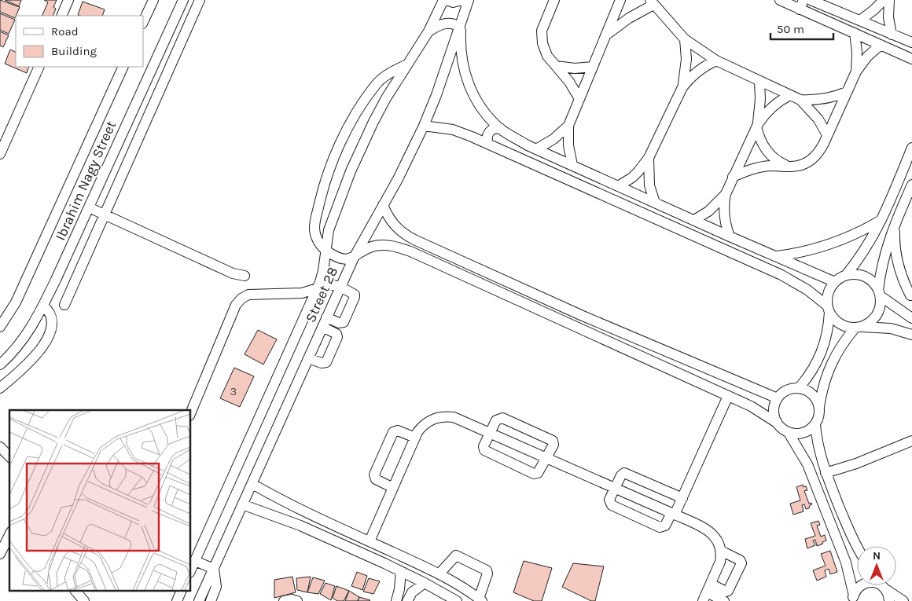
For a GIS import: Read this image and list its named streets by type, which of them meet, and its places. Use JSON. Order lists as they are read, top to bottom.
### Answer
{
  "streets": {
    "street": ["Ibrahim Nagy Street", "Street 28"]
  },
  "house_numbers": ["3"],
  "legend": ["Road", "Building"],
  "scale_bar": "50 m",
  "north": "top"
}
